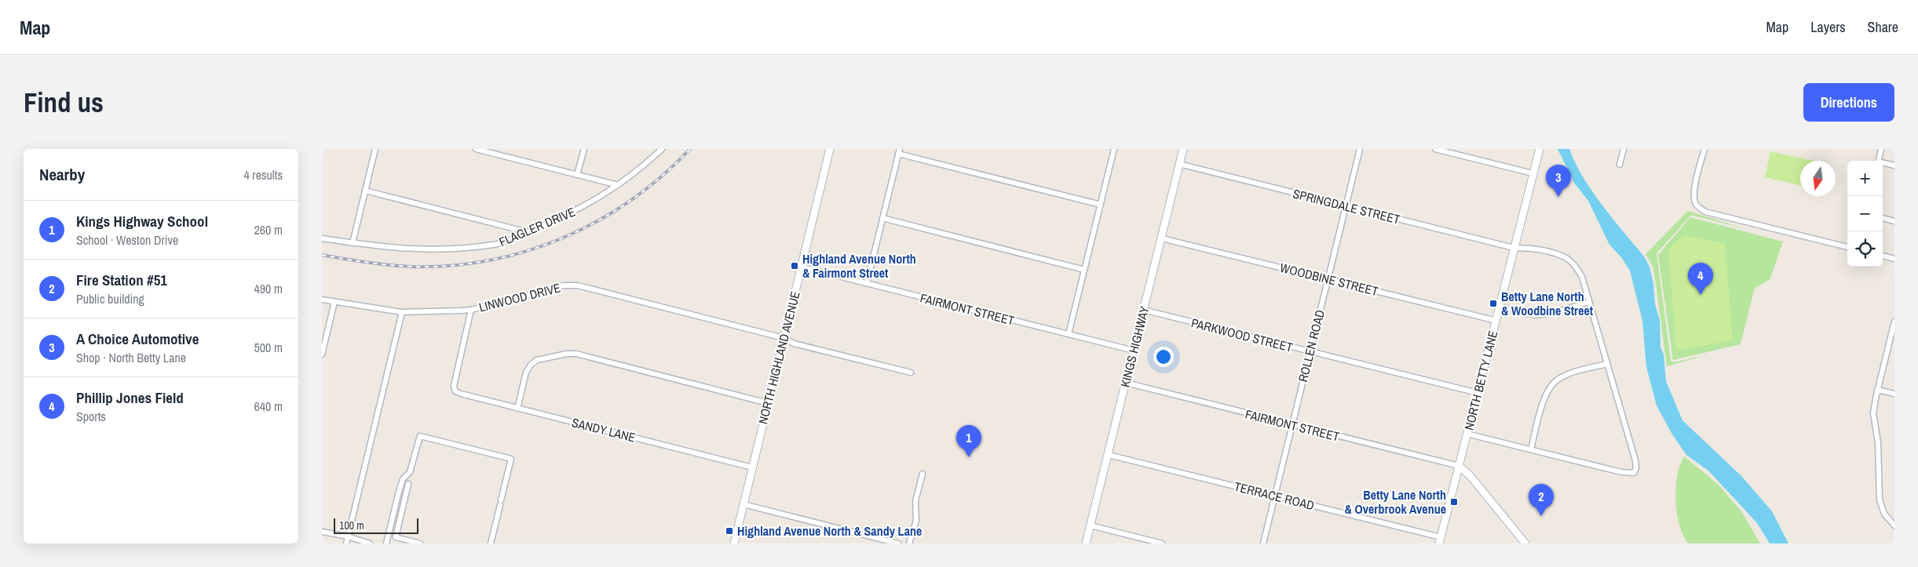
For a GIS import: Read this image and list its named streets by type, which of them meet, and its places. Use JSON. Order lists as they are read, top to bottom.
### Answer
{
  "streets": {
    "street": [
      "SPRINGDALE STREET",
      "FLAGLER DRIVE",
      "WOODBINE STREET",
      "LINWOOD DRIVE",
      "FAIRMONT STREET",
      "PARKWOOD STREET",
      "ROLLEN ROAD",
      "KINGS HIGHWAY",
      "NORTH HIGHLAND AVENUE",
      "NORTH BETTY LANE",
      "SANDY LANE",
      "TERRACE ROAD"
    ]
  },
  "crossings": [
    ["SPRINGDALE STREET", "ROLLEN ROAD"],
    ["SPRINGDALE STREET", "KINGS HIGHWAY"],
    ["SPRINGDALE STREET", "NORTH BETTY LANE"],
    ["WOODBINE STREET", "ROLLEN ROAD"],
    ["WOODBINE STREET", "KINGS HIGHWAY"],
    ["WOODBINE STREET", "NORTH BETTY LANE"],
    ["LINWOOD DRIVE", "NORTH HIGHLAND AVENUE"],
    ["LINWOOD DRIVE", "SANDY LANE"],
    ["FAIRMONT STREET", "ROLLEN ROAD"],
    ["FAIRMONT STREET", "KINGS HIGHWAY"],
    ["FAIRMONT STREET", "NORTH HIGHLAND AVENUE"],
    ["FAIRMONT STREET", "NORTH BETTY LANE"],
    ["PARKWOOD STREET", "ROLLEN ROAD"],
    ["PARKWOOD STREET", "KINGS HIGHWAY"],
    ["PARKWOOD STREET", "NORTH BETTY LANE"],
    ["ROLLEN ROAD", "TERRACE ROAD"],
    ["KINGS HIGHWAY", "TERRACE ROAD"],
    ["NORTH HIGHLAND AVENUE", "SANDY LANE"],
    ["NORTH BETTY LANE", "TERRACE ROAD"]
  ],
  "places": {
    "transit": [
      "Highland Avenue North & Fairmont Street",
      "Betty Lane North & Woodbine Street",
      "Betty Lane North & Overbrook Avenue",
      "Highland Avenue North & Sandy Lane"
    ]
  },
  "scale_bar": "100 m",
  "north": "bottom",
  "page": {
    "header": "Map",
    "nav": ["Map", "Layers", "Share"],
    "buttons": "Directions",
    "title": "Find us",
    "heading": ["Nearby", "4 results"],
    "map_buttons": ["+", "−"],
    "pins": [
      "3",
      "4",
      "1",
      "2"
    ],
    "list": [
      {
        "mark": "1",
        "name": "Kings Highway School",
        "note": "School · Weston Drive",
        "value": "260 m"
      },
      {
        "mark": "2",
        "name": "Fire Station #51",
        "note": "Public building",
        "value": "490 m"
      },
      {
        "mark": "3",
        "name": "A Choice Automotive",
        "note": "Shop · North Betty Lane",
        "value": "500 m"
      },
      {
        "mark": "4",
        "name": "Phillip Jones Field",
        "note": "Sports",
        "value": "640 m"
      }
    ],
    "scale": "100 m"
  }
}
